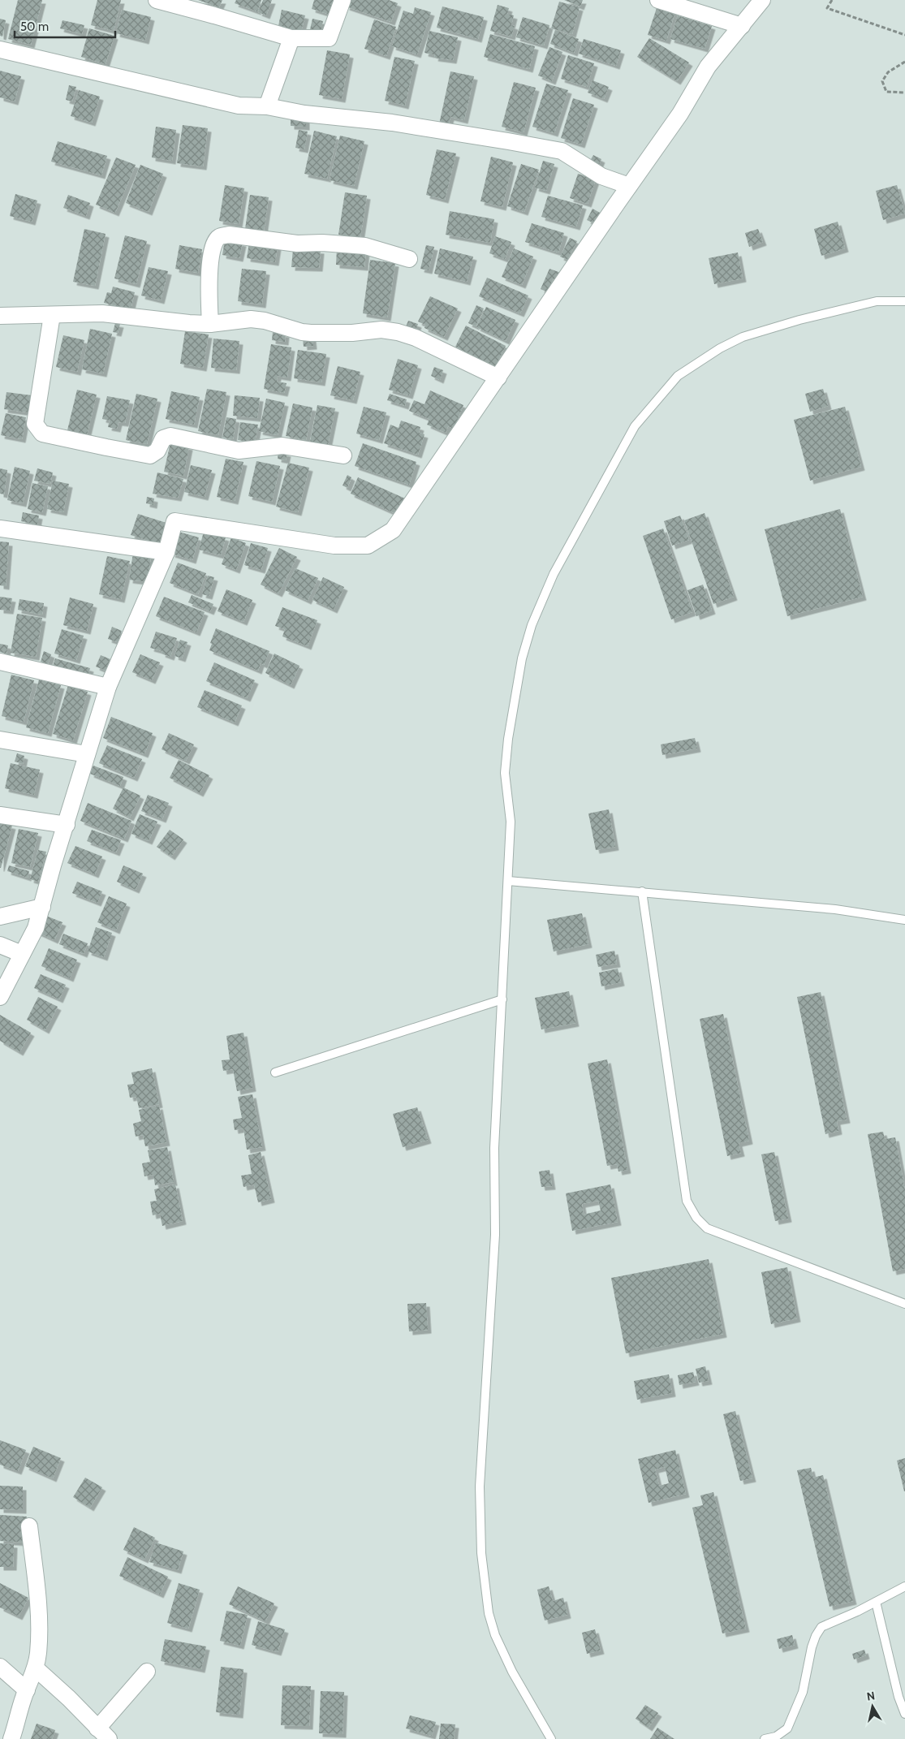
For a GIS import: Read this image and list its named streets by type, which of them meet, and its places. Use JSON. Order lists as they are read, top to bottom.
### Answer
{
  "scale_bar": "50 m",
  "north": "top"
}
